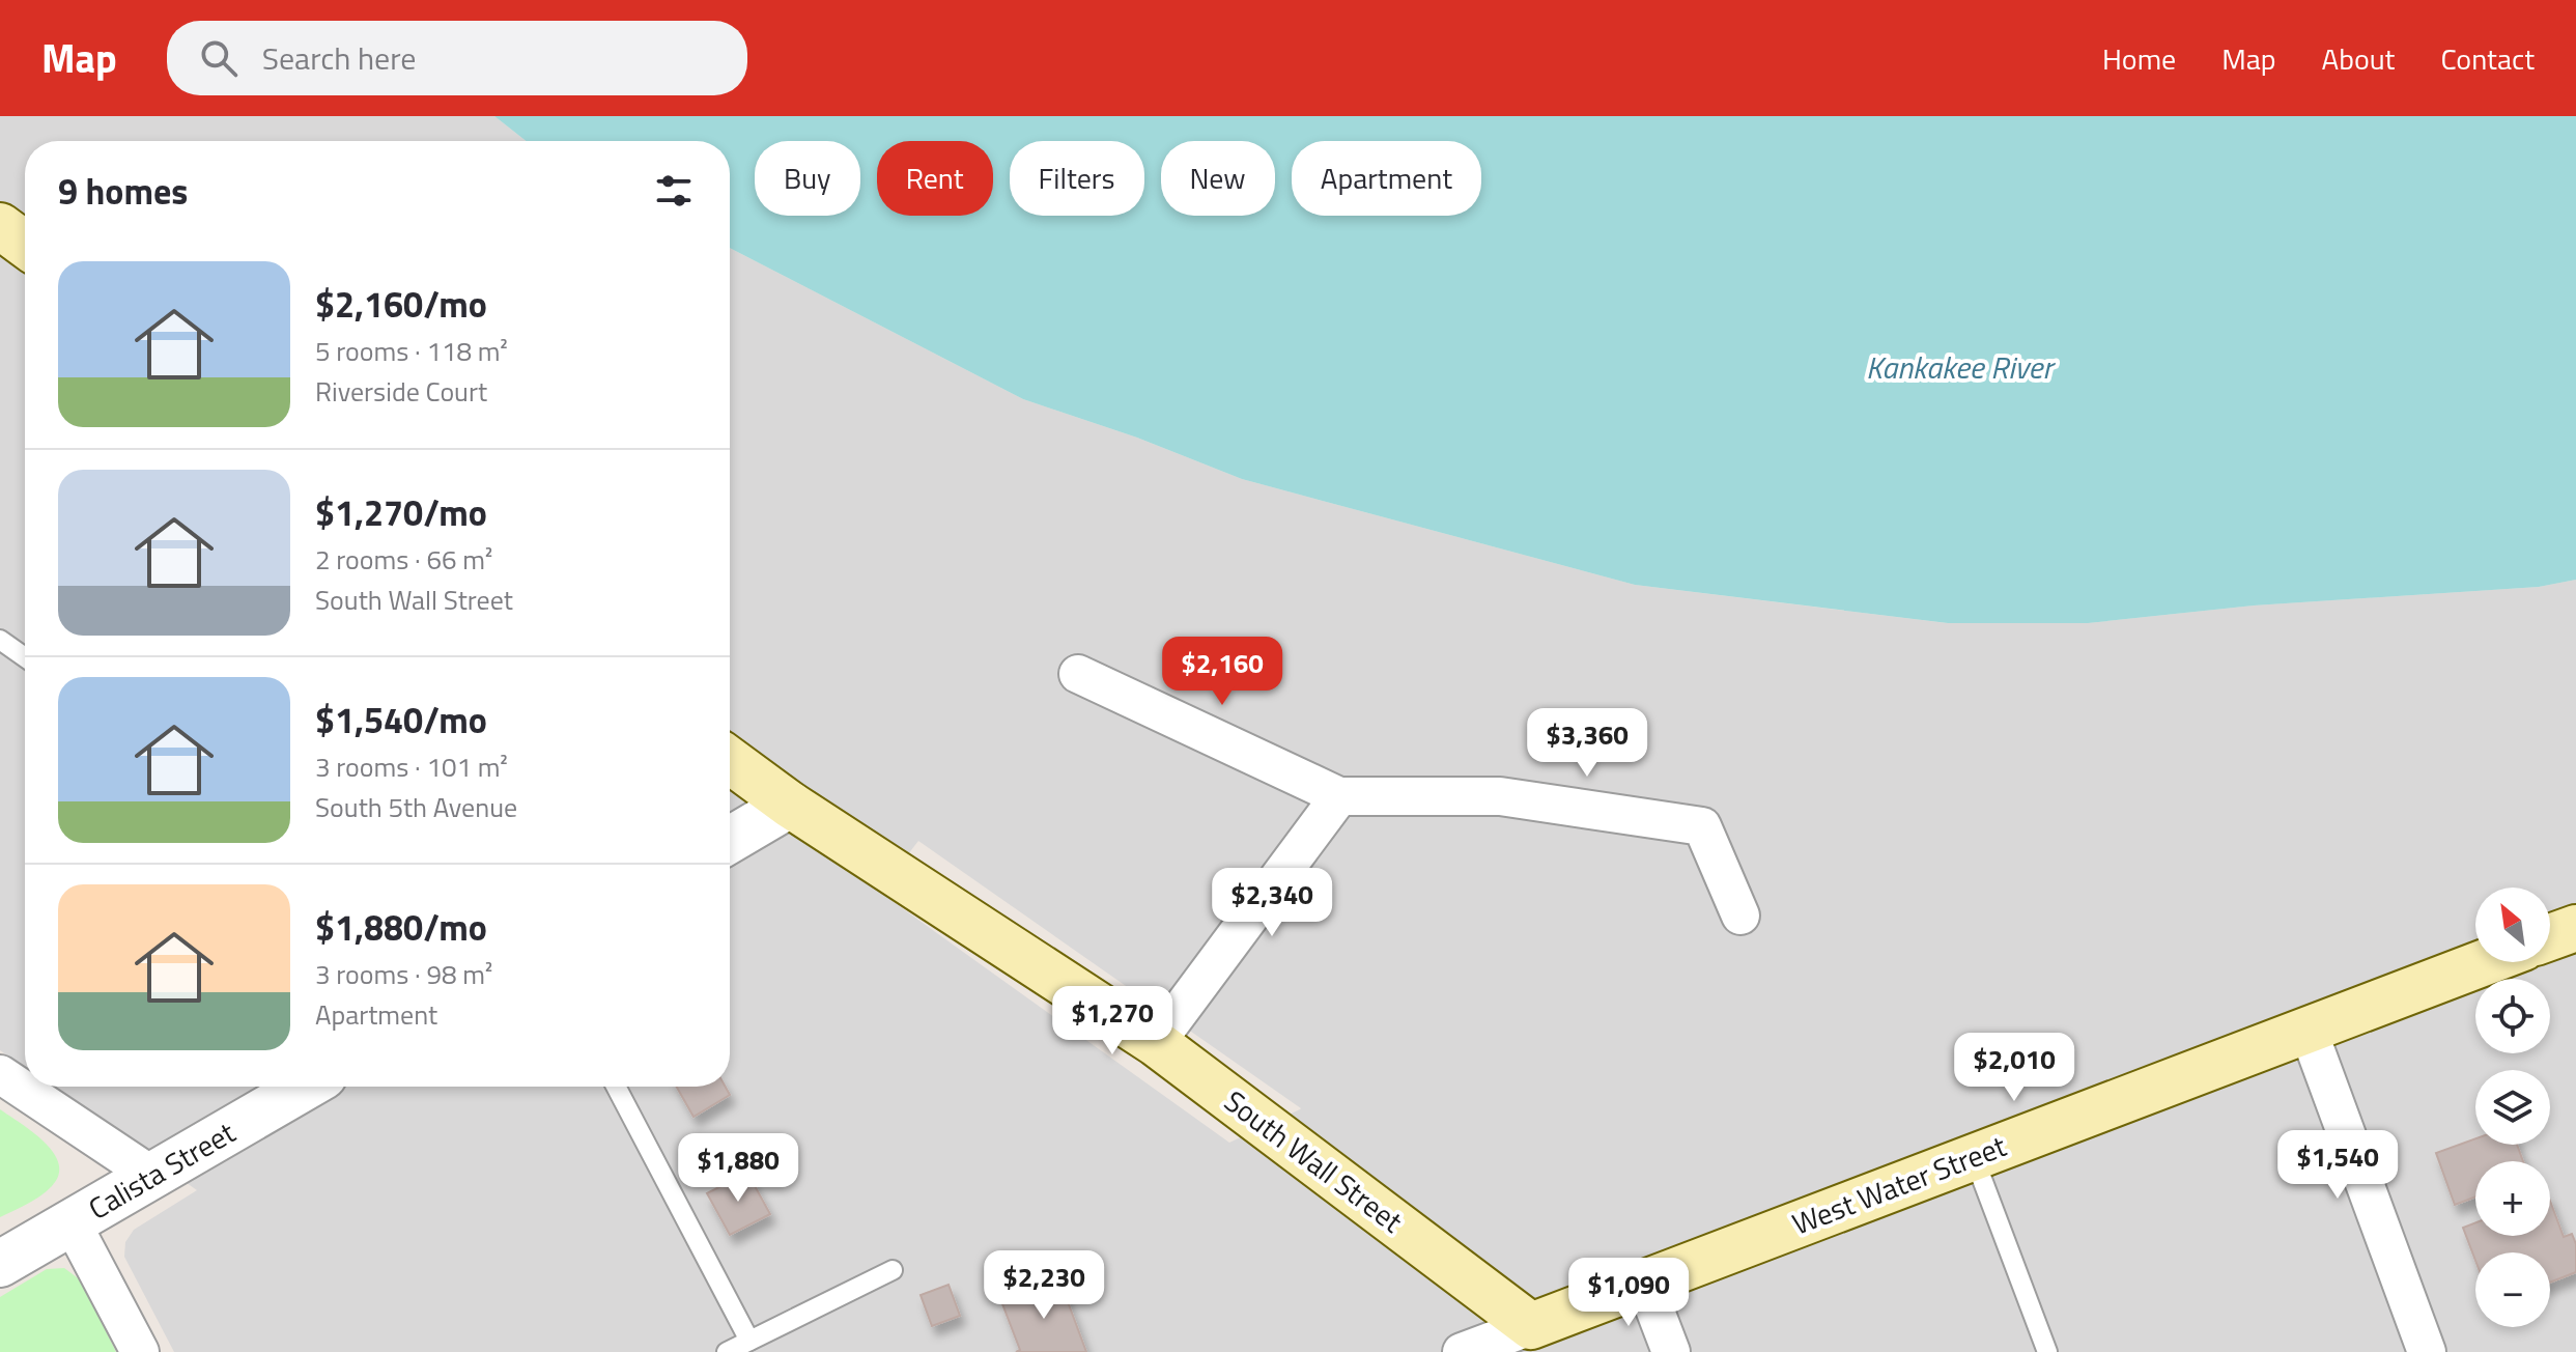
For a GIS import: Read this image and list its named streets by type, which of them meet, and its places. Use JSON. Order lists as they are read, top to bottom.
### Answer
{
  "streets": {
    "main road": ["South Wall Street", "West Water Street"],
    "street": ["Calista Street"]
  },
  "crossings": [
    ["South Wall Street", "West Water Street"]
  ],
  "water": ["Kankakee River"],
  "north": "top left",
  "page": {
    "header": "Map",
    "search": "Search here",
    "nav": [
      "Home",
      "Map",
      "About",
      "Contact"
    ],
    "chip": [
      "Buy",
      "Rent",
      "Filters",
      "New",
      "Apartment"
    ],
    "heading": "9 homes",
    "list": [
      {
        "name": "$2,160/mo",
        "note": "5 rooms · 118 m² · Riverside Court"
      },
      {
        "name": "$1,270/mo",
        "note": "2 rooms · 66 m² · South Wall Street"
      },
      {
        "name": "$1,540/mo",
        "note": "3 rooms · 101 m² · South 5th Avenue"
      },
      {
        "name": "$1,880/mo",
        "note": "3 rooms · 98 m² · Apartment"
      }
    ],
    "price": [
      "$2,160",
      "$3,360",
      "$2,340",
      "$1,270",
      "$2,010",
      "$1,540",
      "$1,880",
      "$2,230",
      "$1,090"
    ],
    "map_buttons": ["+", "−"]
  }
}
